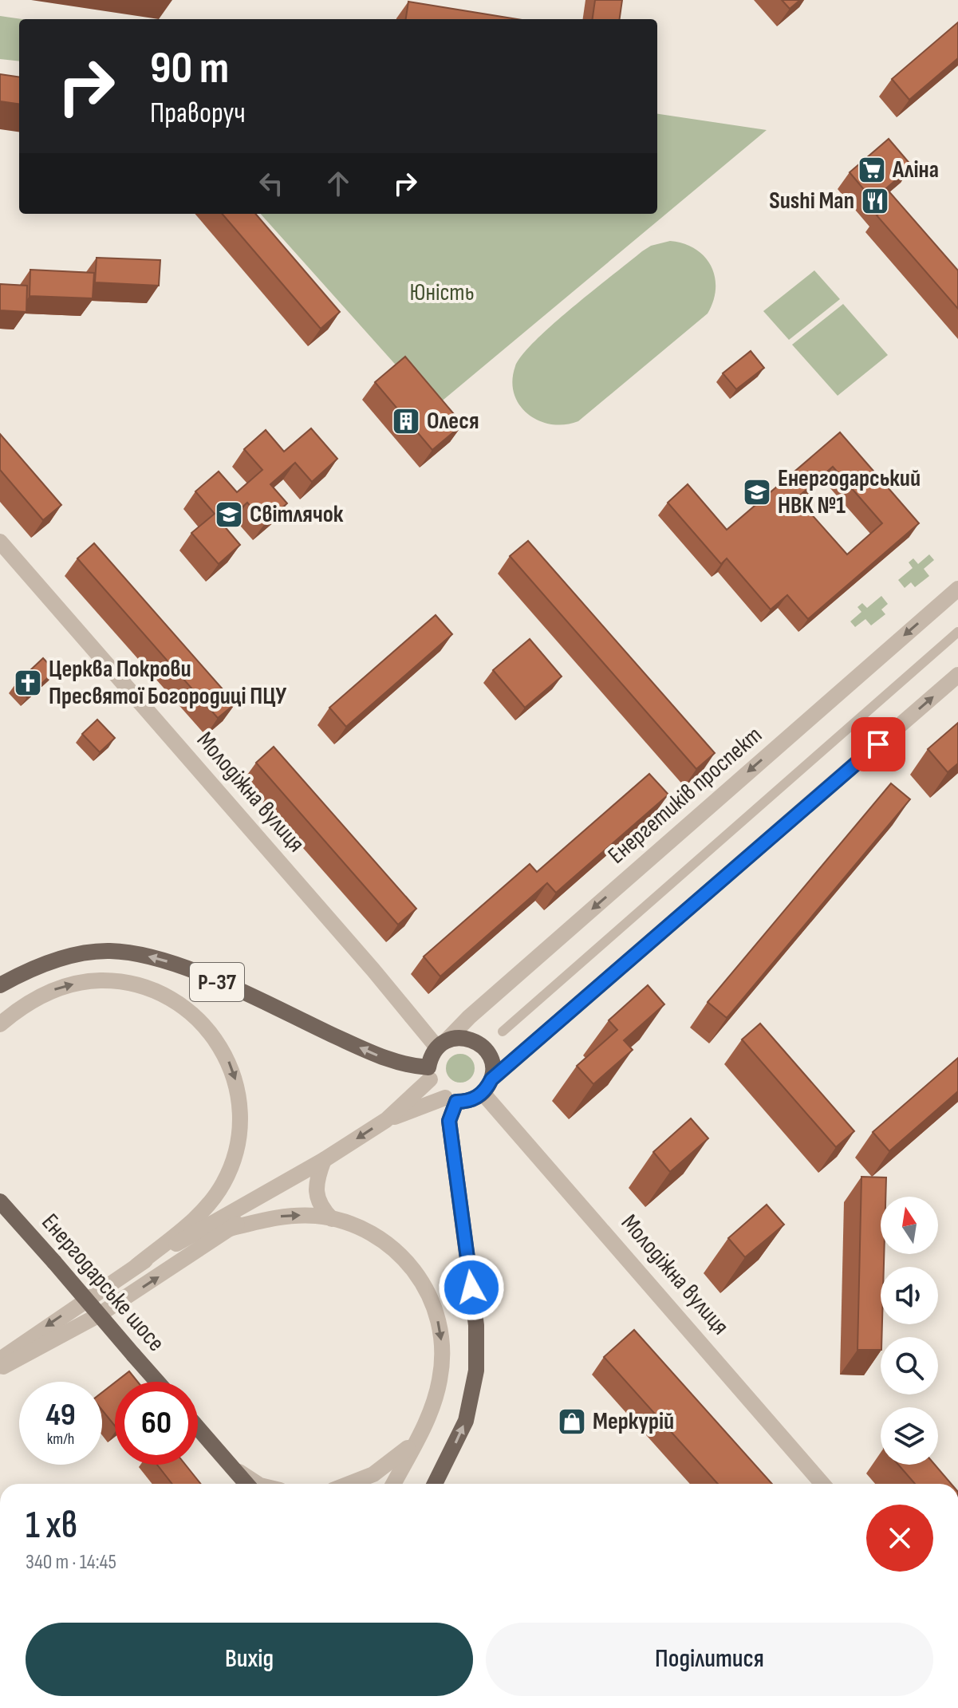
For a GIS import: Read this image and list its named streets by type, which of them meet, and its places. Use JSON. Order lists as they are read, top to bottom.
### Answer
{
  "streets": {
    "main road": ["Р-37", "Енергодарське шосе"],
    "street": ["Молодіжна вулиця", "Енергетиків проспект"]
  },
  "crossings": [
    ["Молодіжна вулиця", "Енергетиків проспект"],
    ["Молодіжна вулиця", "Р-37"],
    ["Енергетиків проспект", "Р-37"]
  ],
  "parks": ["Юність"],
  "places": {
    "supermarket": ["Аліна"],
    "restaurant": ["Sushi Man"],
    "building": ["Олеся"],
    "school or university": ["Енергодарський НВК №1", "Світлячок"],
    "church": ["Церква Покрови Пресвятої Богородиці ПЦУ"],
    "shop": ["Меркурій"]
  },
  "north": "top",
  "page": {
    "turn": ["90 m", "Праворуч"],
    "speed": "49 km/h",
    "limit": "60",
    "heading": ["1 хв", "340 m · 14:45"],
    "buttons": ["Вихід", "Поділитися"]
  }
}
